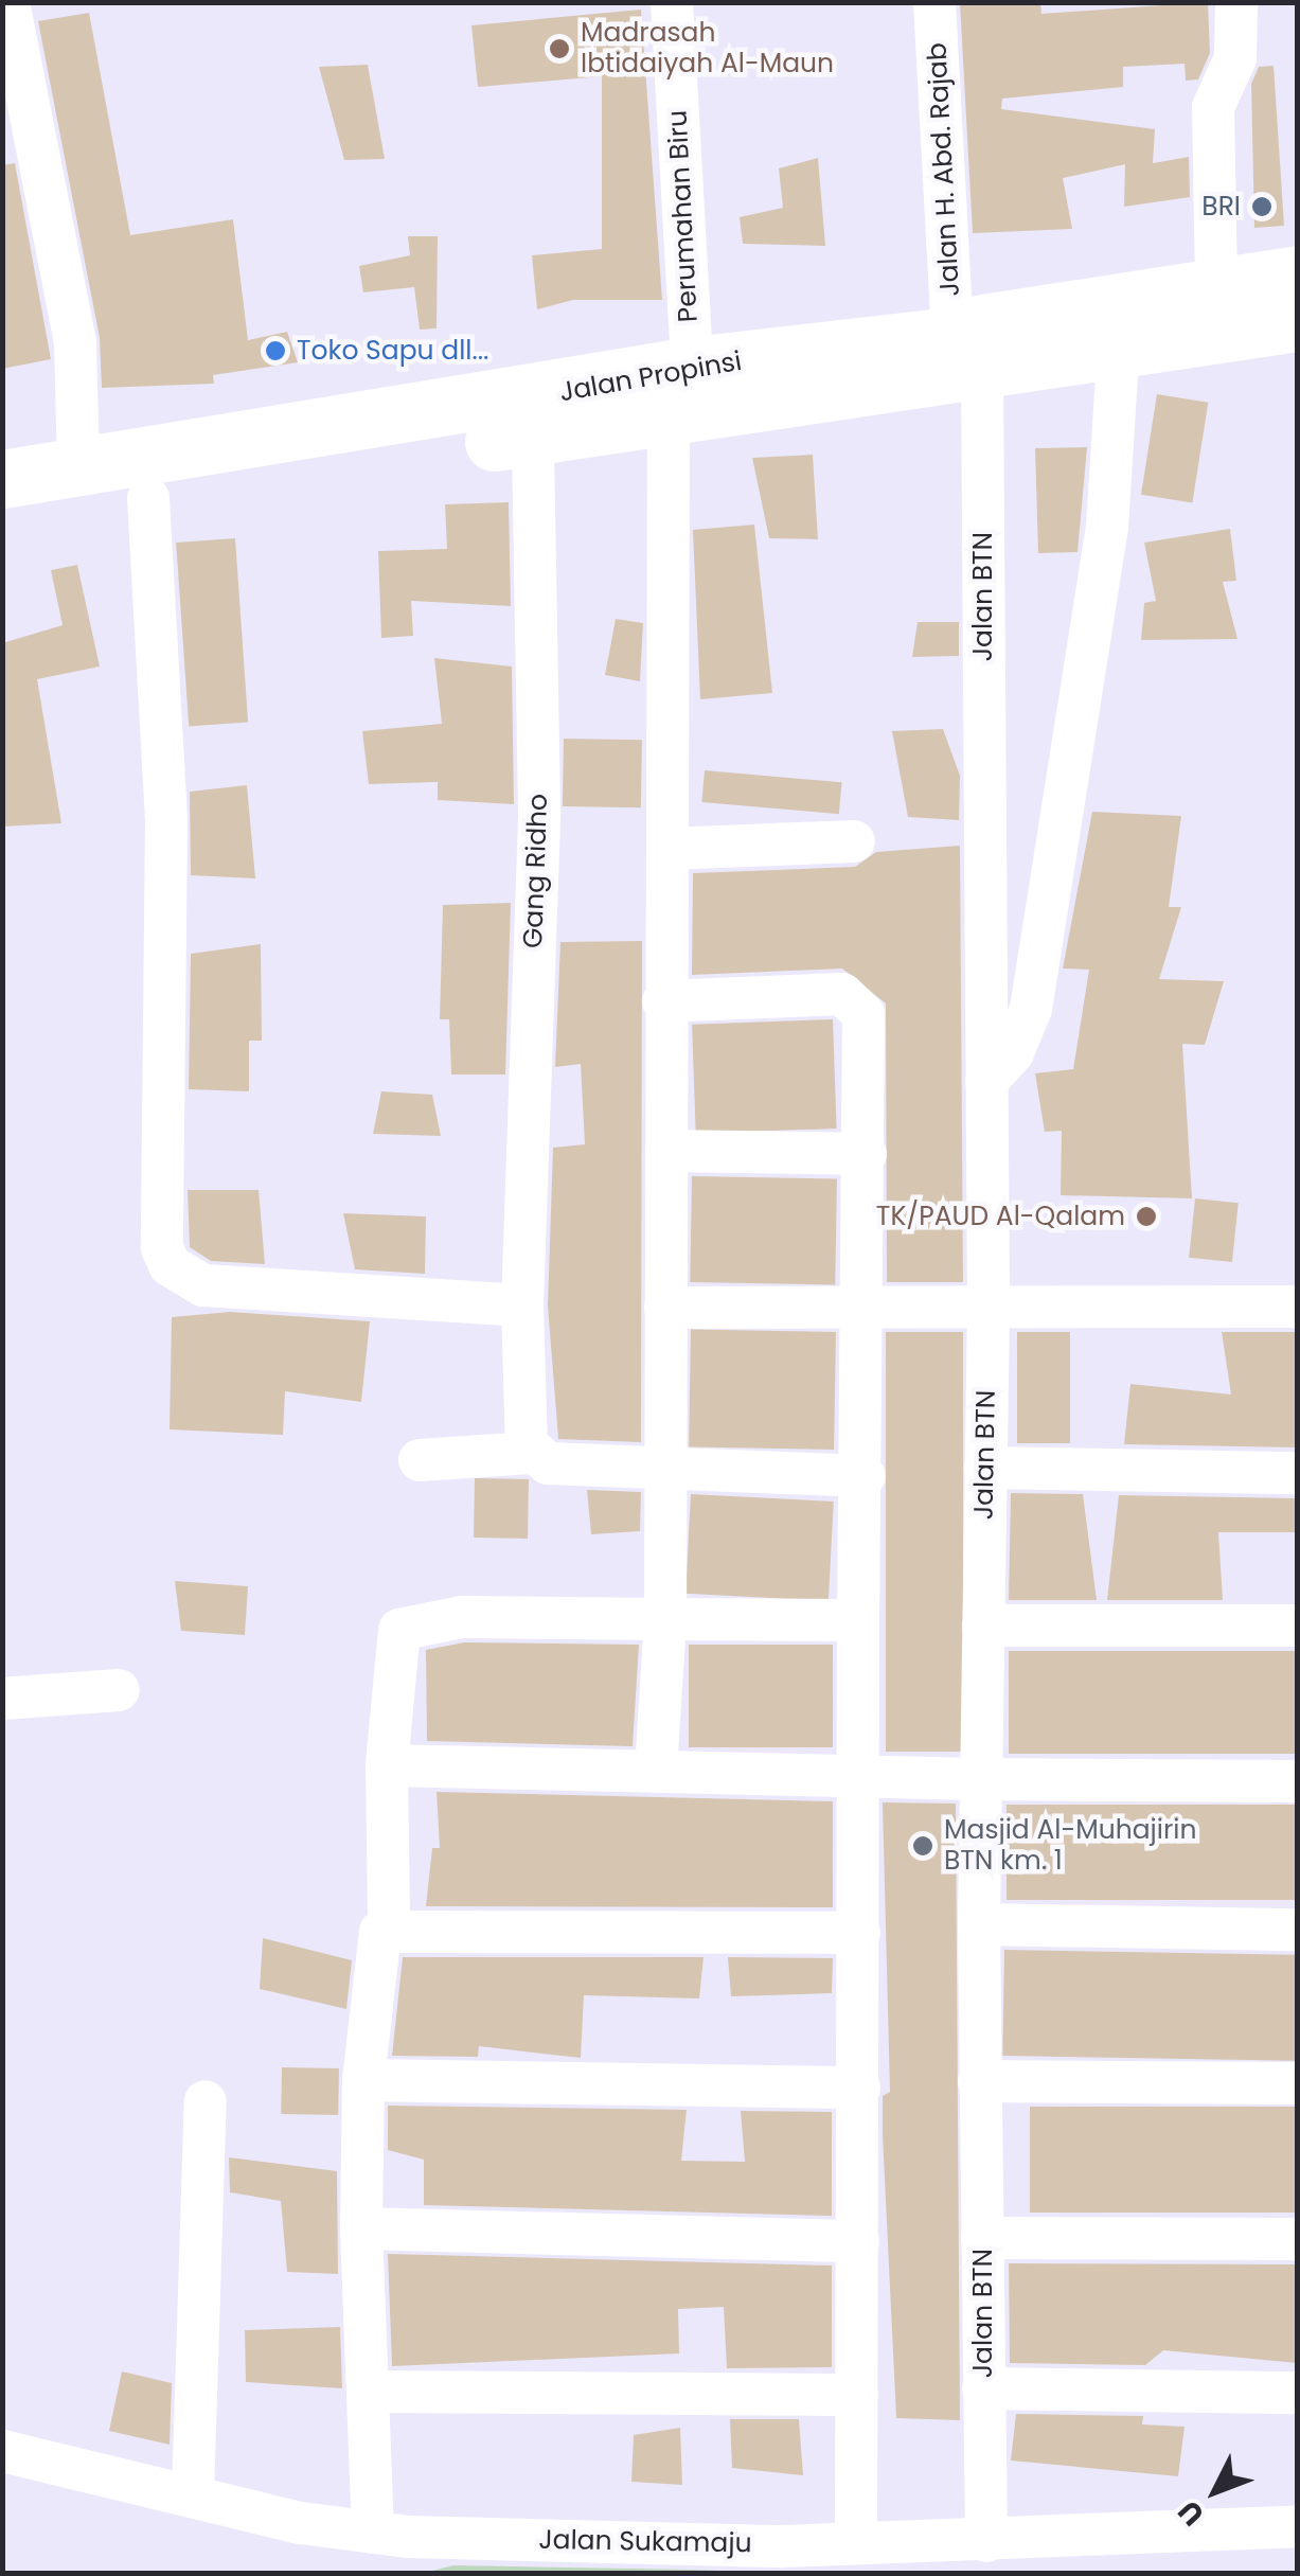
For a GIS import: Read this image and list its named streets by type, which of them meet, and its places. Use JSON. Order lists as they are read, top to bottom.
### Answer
{
  "streets": {
    "highway": ["Jalan Propinsi"],
    "street": [
      "Jalan H. Abd. Rajab",
      "Perumahan Biru",
      "Jalan BTN",
      "Gang Ridho",
      "Jalan Sukamaju"
    ]
  },
  "crossings": [
    ["Jalan H. Abd. Rajab", "Jalan Propinsi"],
    ["Jalan H. Abd. Rajab", "Jalan BTN"],
    ["Perumahan Biru", "Jalan Propinsi"],
    ["Jalan Propinsi", "Jalan BTN"],
    ["Jalan BTN", "Jalan Sukamaju"]
  ],
  "places": [
    "Madrasah Ibtidaiyah Al-Maun",
    "BRI",
    "Toko Sapu dll...",
    "TK/PAUD Al-Qalam",
    "Masjid Al-Muhajirin BTN km. 1"
  ],
  "north": "bottom left"
}
